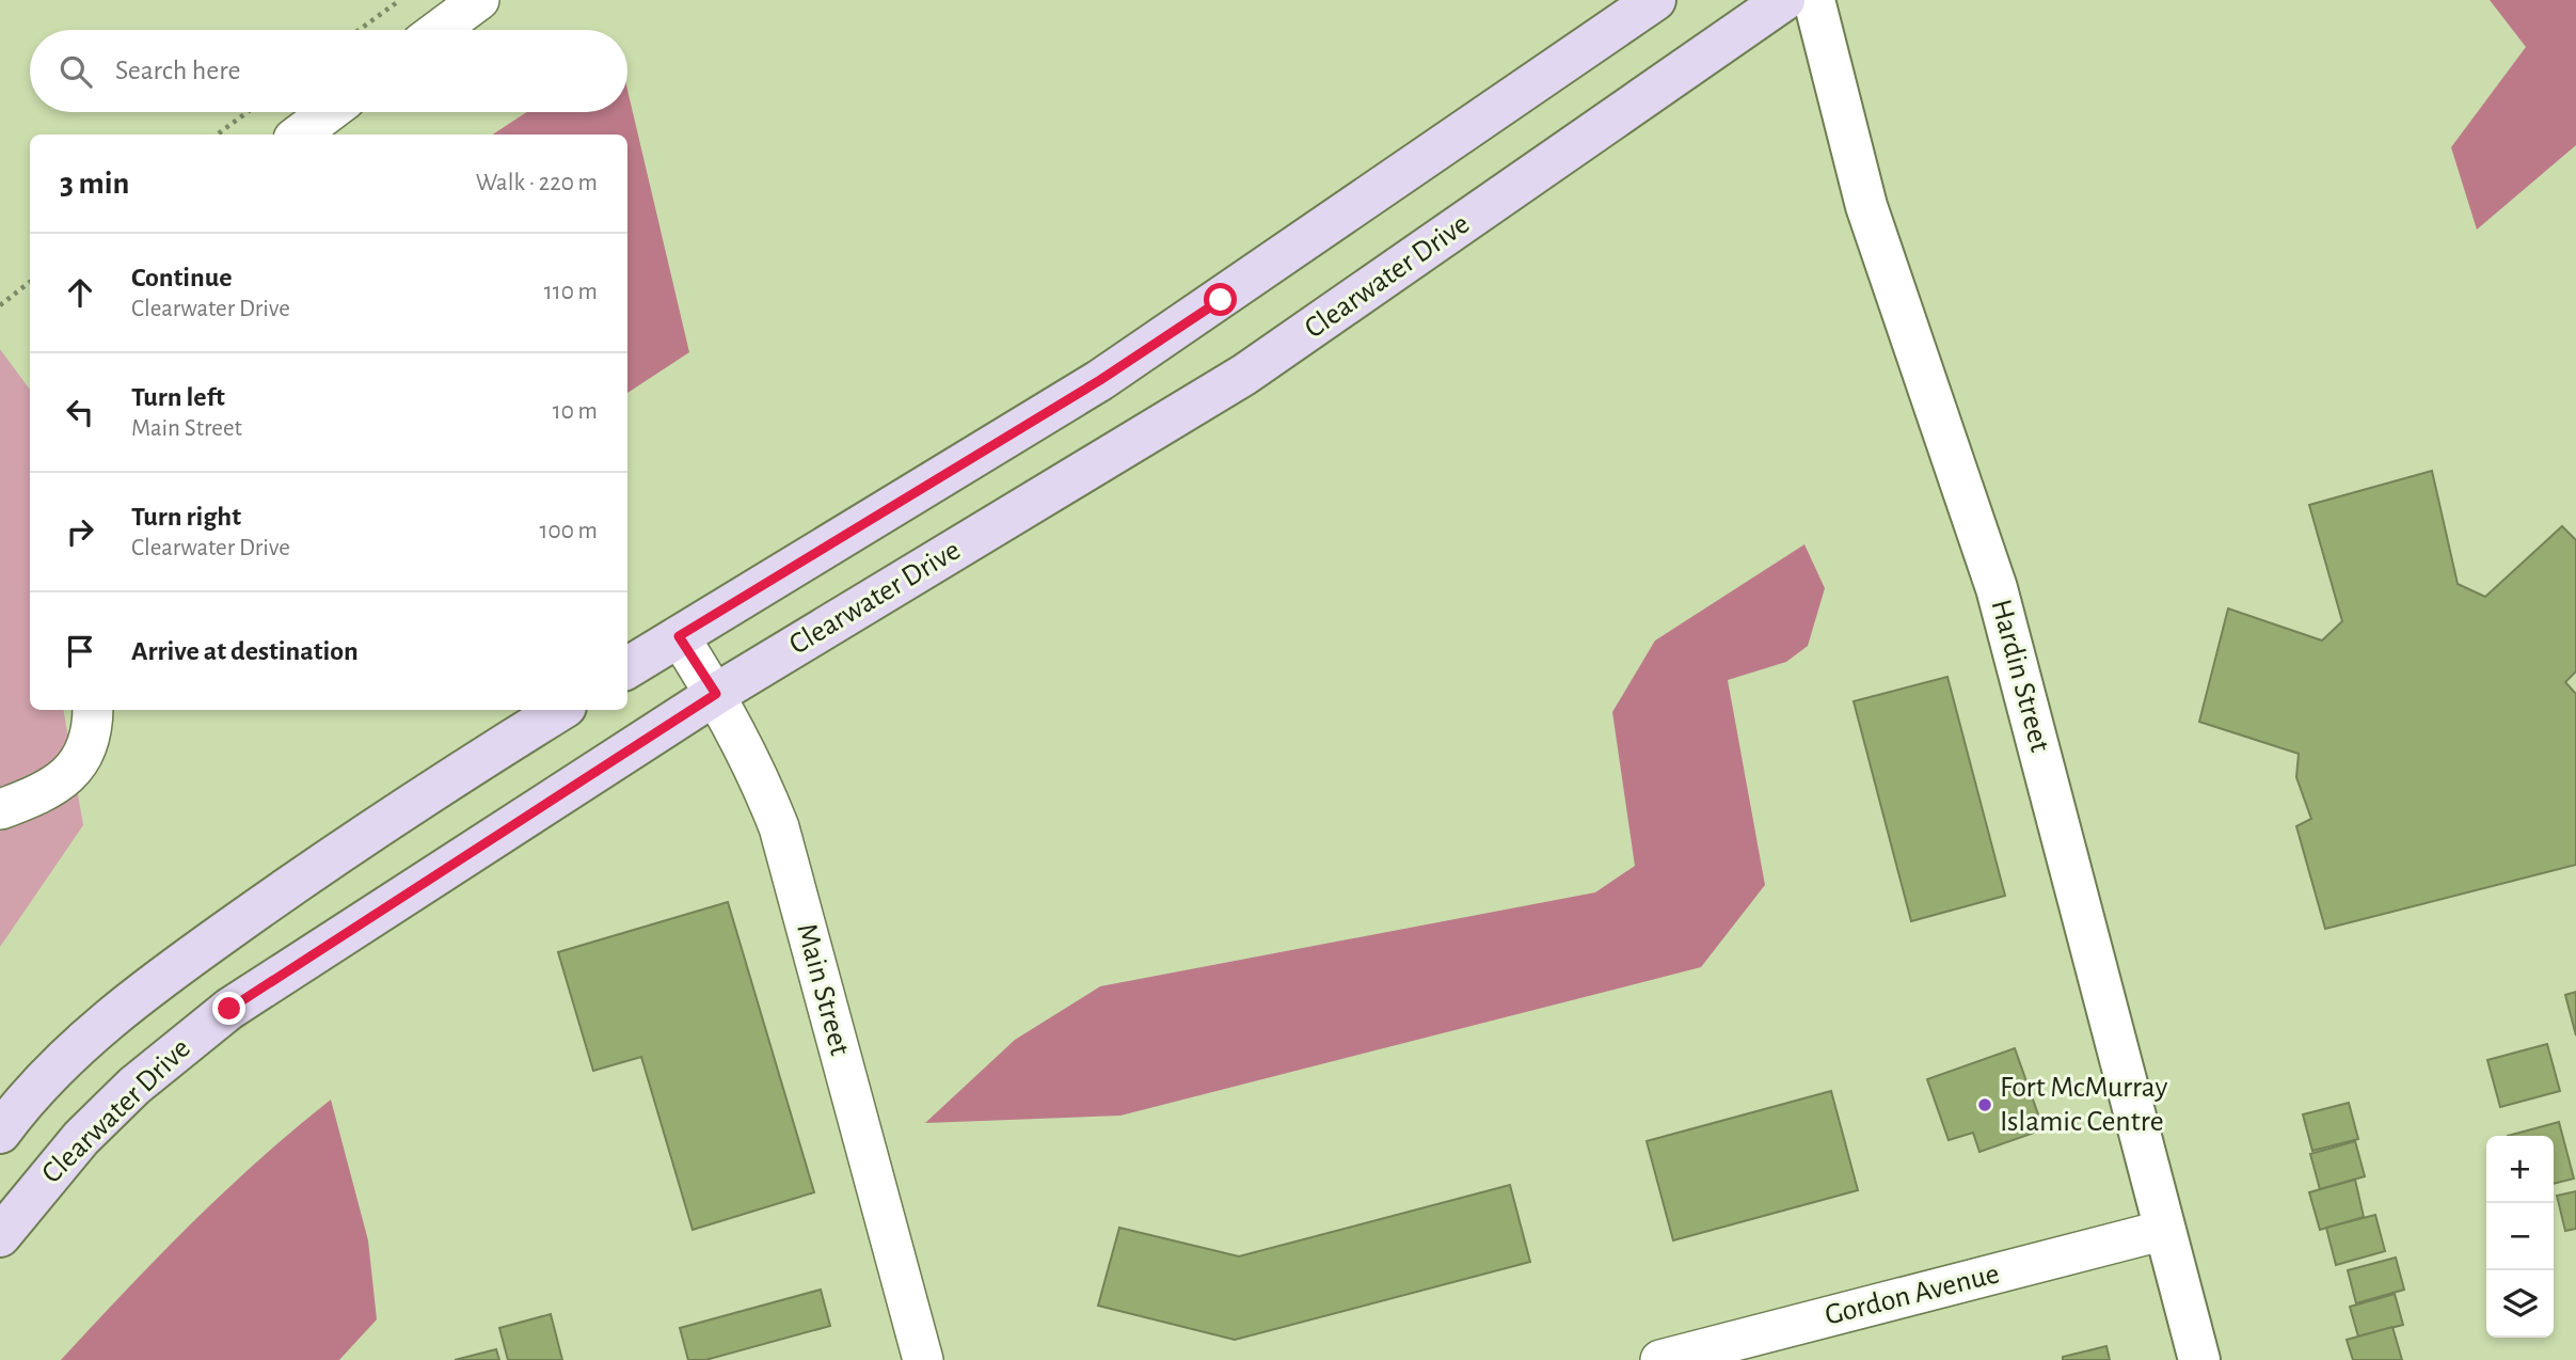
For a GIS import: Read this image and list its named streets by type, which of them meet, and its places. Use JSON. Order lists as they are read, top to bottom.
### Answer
{
  "streets": {
    "main road": ["Clearwater Drive"],
    "street": ["Hardin Street", "Main Street", "Gordon Avenue"]
  },
  "crossings": [
    ["Clearwater Drive", "Main Street"],
    ["Hardin Street", "Gordon Avenue"]
  ],
  "places": ["Fort McMurray Islamic Centre"],
  "page": {
    "search": "Search here",
    "heading": ["3 min", "Walk · 220 m"],
    "list": [
      ["Continue", "Clearwater Drive", "110 m"],
      ["Turn left", "Main Street", "10 m"],
      ["Turn right", "Clearwater Drive", "100 m"],
      "Arrive at destination"
    ],
    "map_buttons": ["+", "−"]
  }
}
